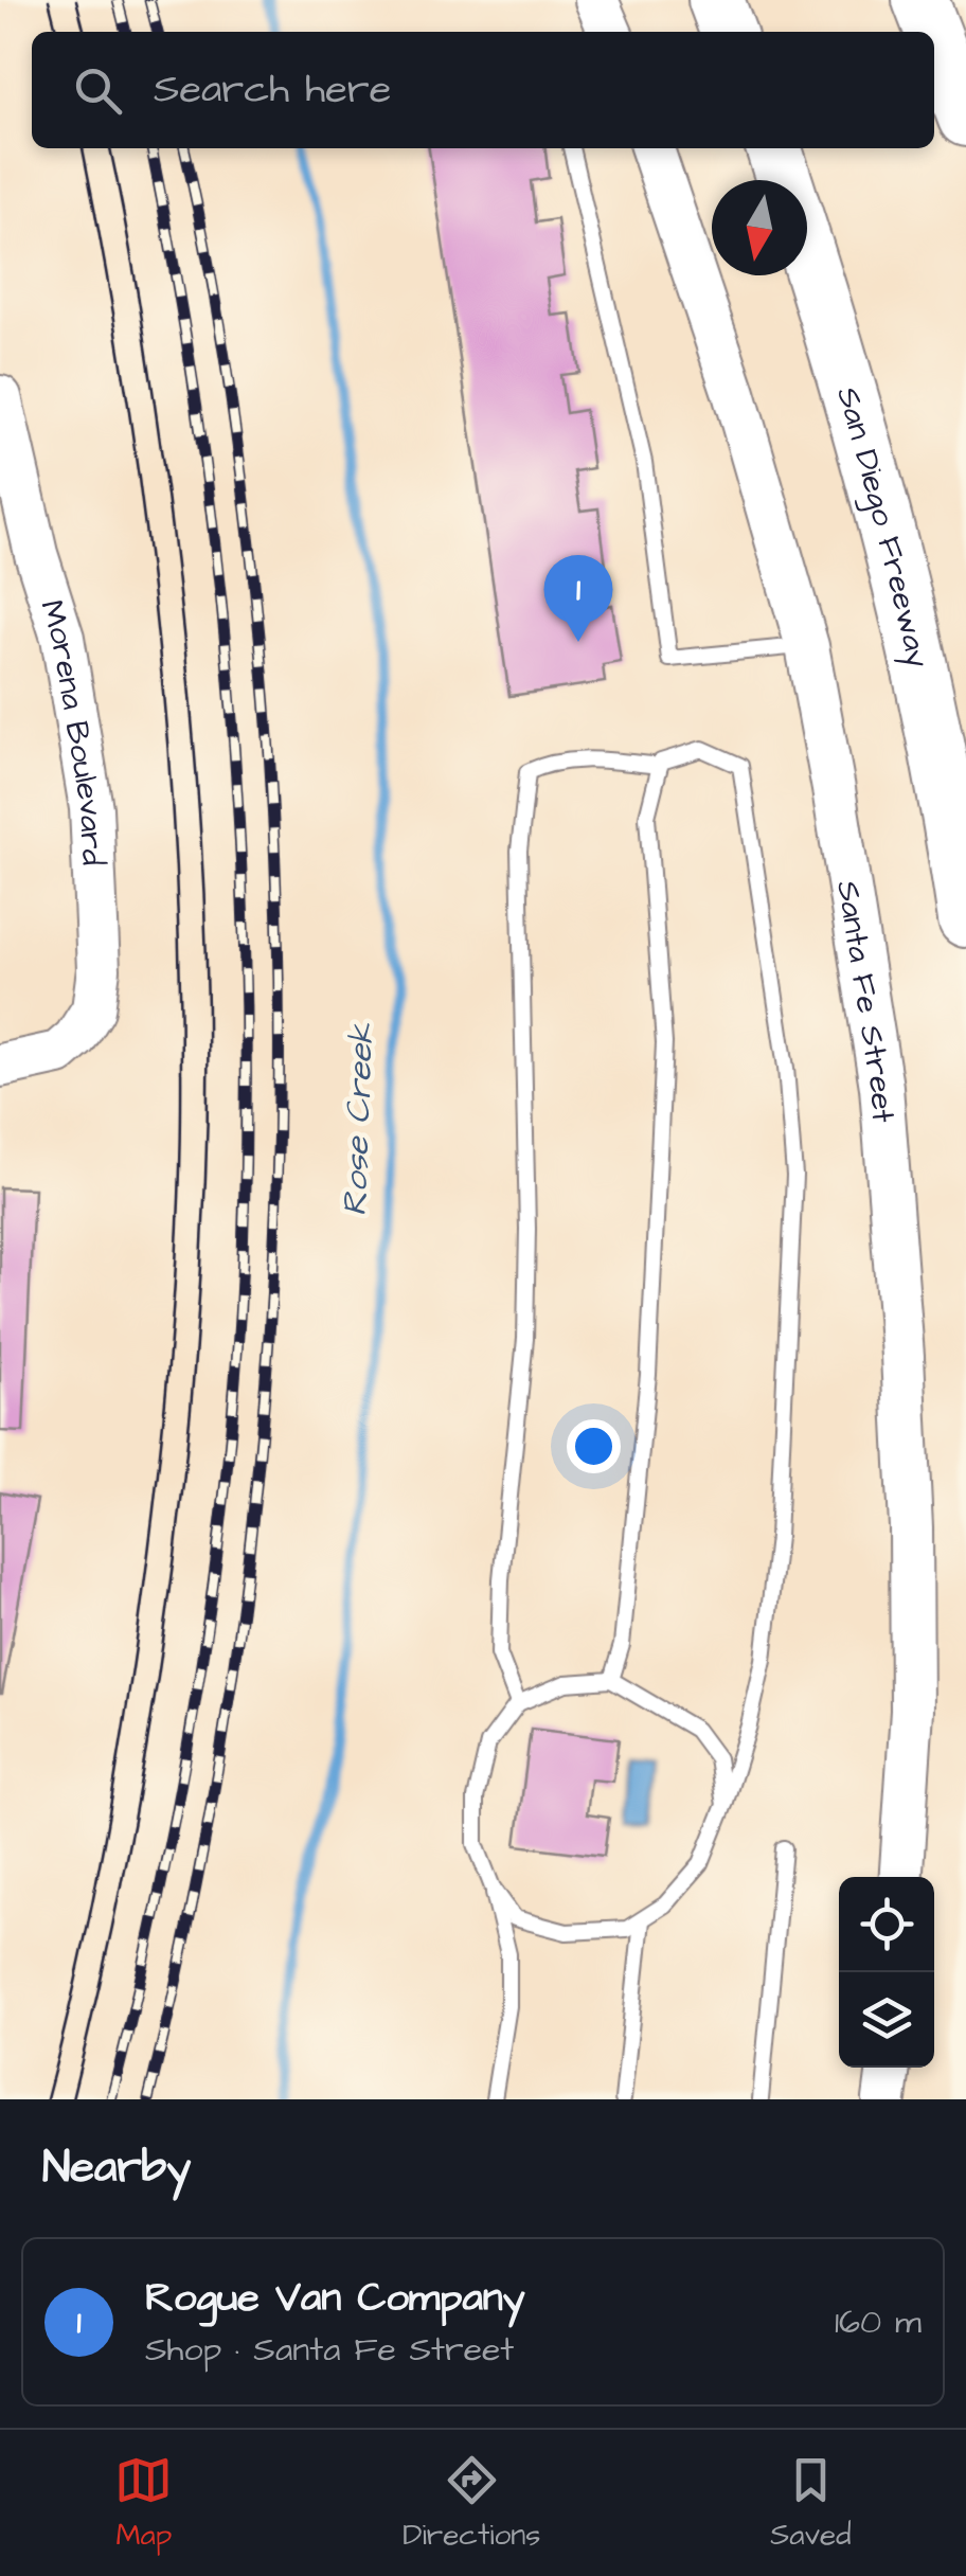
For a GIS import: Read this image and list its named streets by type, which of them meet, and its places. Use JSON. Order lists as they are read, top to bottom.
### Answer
{
  "streets": {
    "highway": ["San Diego Freeway"],
    "street": ["Morena Boulevard", "Santa Fe Street"]
  },
  "water": ["Rose Creek"],
  "north": "bottom",
  "page": {
    "search": "Search here",
    "pins": "1",
    "heading": "Nearby",
    "list": [
      {
        "mark": "1",
        "name": "Rogue Van Company",
        "note": "Shop · Santa Fe Street",
        "value": "160 m"
      }
    ],
    "nav": ["Map", "Directions", "Saved"]
  }
}
